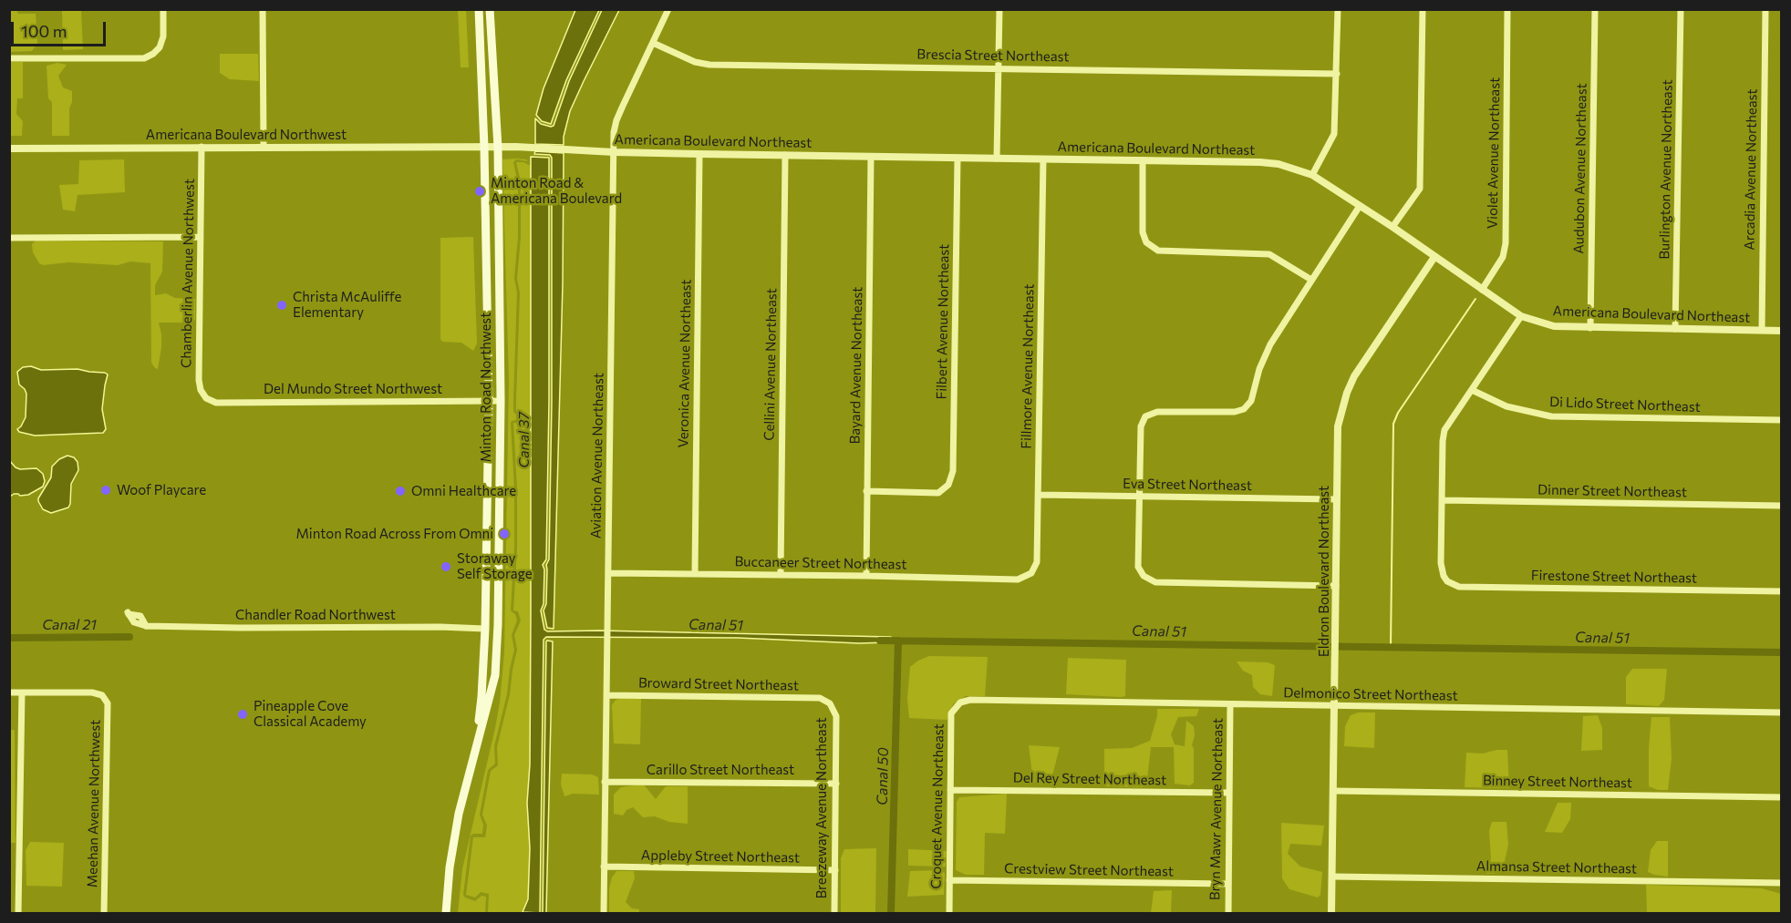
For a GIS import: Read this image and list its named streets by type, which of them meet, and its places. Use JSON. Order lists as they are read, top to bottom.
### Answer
{
  "streets": {
    "main road": ["Minton Road Northwest"],
    "street": [
      "Brescia Street Northeast",
      "Americana Boulevard Northwest",
      "Americana Boulevard Northeast",
      "Violet Avenue Northeast",
      "Audubon Avenue Northeast",
      "Burlington Avenue Northeast",
      "Arcadia Avenue Northeast",
      "Chamberlin Avenue Northwest",
      "Filbert Avenue Northeast",
      "Veronica Avenue Northeast",
      "Cellini Avenue Northeast",
      "Bayard Avenue Northeast",
      "Fillmore Avenue Northeast",
      "Del Mundo Street Northwest",
      "Di Lido Street Northeast",
      "Aviation Avenue Northeast",
      "Eva Street Northeast",
      "Dinner Street Northeast",
      "Buccaneer Street Northeast",
      "Eldron Boulevard Northeast",
      "Firestone Street Northeast",
      "Chandler Road Northwest",
      "Broward Street Northeast",
      "Delmonico Street Northeast",
      "Carillo Street Northeast",
      "Del Rey Street Northeast",
      "Binney Street Northeast",
      "Meehan Avenue Northwest",
      "Croquet Avenue Northeast",
      "Breezeway Avenue Northeast",
      "Bryn Mawr Avenue Northeast",
      "Appleby Street Northeast",
      "Almansa Street Northeast",
      "Crestview Street Northeast"
    ]
  },
  "crossings": [
    ["Brescia Street Northeast", "Aviation Avenue Northeast"],
    ["Americana Boulevard Northwest", "Americana Boulevard Northeast"],
    ["Americana Boulevard Northwest", "Chamberlin Avenue Northwest"],
    ["Americana Boulevard Northwest", "Minton Road Northwest"],
    ["Americana Boulevard Northeast", "Violet Avenue Northeast"],
    ["Americana Boulevard Northeast", "Audubon Avenue Northeast"],
    ["Americana Boulevard Northeast", "Burlington Avenue Northeast"],
    ["Americana Boulevard Northeast", "Arcadia Avenue Northeast"],
    ["Americana Boulevard Northeast", "Filbert Avenue Northeast"],
    ["Americana Boulevard Northeast", "Veronica Avenue Northeast"],
    ["Americana Boulevard Northeast", "Cellini Avenue Northeast"],
    ["Americana Boulevard Northeast", "Bayard Avenue Northeast"],
    ["Americana Boulevard Northeast", "Fillmore Avenue Northeast"],
    ["Americana Boulevard Northeast", "Minton Road Northwest"],
    ["Americana Boulevard Northeast", "Aviation Avenue Northeast"],
    ["Americana Boulevard Northeast", "Eldron Boulevard Northeast"],
    ["Chamberlin Avenue Northwest", "Del Mundo Street Northwest"],
    ["Filbert Avenue Northeast", "Bayard Avenue Northeast"],
    ["Veronica Avenue Northeast", "Buccaneer Street Northeast"],
    ["Cellini Avenue Northeast", "Buccaneer Street Northeast"],
    ["Bayard Avenue Northeast", "Buccaneer Street Northeast"],
    ["Fillmore Avenue Northeast", "Eva Street Northeast"],
    ["Fillmore Avenue Northeast", "Buccaneer Street Northeast"],
    ["Minton Road Northwest", "Del Mundo Street Northwest"],
    ["Minton Road Northwest", "Chandler Road Northwest"],
    ["Aviation Avenue Northeast", "Buccaneer Street Northeast"],
    ["Aviation Avenue Northeast", "Broward Street Northeast"],
    ["Aviation Avenue Northeast", "Carillo Street Northeast"],
    ["Aviation Avenue Northeast", "Appleby Street Northeast"],
    ["Eva Street Northeast", "Eldron Boulevard Northeast"],
    ["Dinner Street Northeast", "Firestone Street Northeast"],
    ["Eldron Boulevard Northeast", "Delmonico Street Northeast"],
    ["Eldron Boulevard Northeast", "Binney Street Northeast"],
    ["Eldron Boulevard Northeast", "Almansa Street Northeast"],
    ["Broward Street Northeast", "Breezeway Avenue Northeast"],
    ["Delmonico Street Northeast", "Croquet Avenue Northeast"],
    ["Delmonico Street Northeast", "Bryn Mawr Avenue Northeast"],
    ["Carillo Street Northeast", "Breezeway Avenue Northeast"],
    ["Del Rey Street Northeast", "Croquet Avenue Northeast"],
    ["Del Rey Street Northeast", "Bryn Mawr Avenue Northeast"],
    ["Croquet Avenue Northeast", "Crestview Street Northeast"],
    ["Breezeway Avenue Northeast", "Appleby Street Northeast"],
    ["Bryn Mawr Avenue Northeast", "Crestview Street Northeast"]
  ],
  "water": [
    "Canal 37",
    "Canal 21",
    "Canal 51",
    "Canal 50"
  ],
  "places": [
    "Minton Road & Americana Boulevard",
    "Christa McAuliffe Elementary",
    "Woof Playcare",
    "Omni Healthcare",
    "Minton Road Across From Omni",
    "Storaway Self Storage",
    "Pineapple Cove Classical Academy"
  ],
  "scale_bar": "100 m"
}
